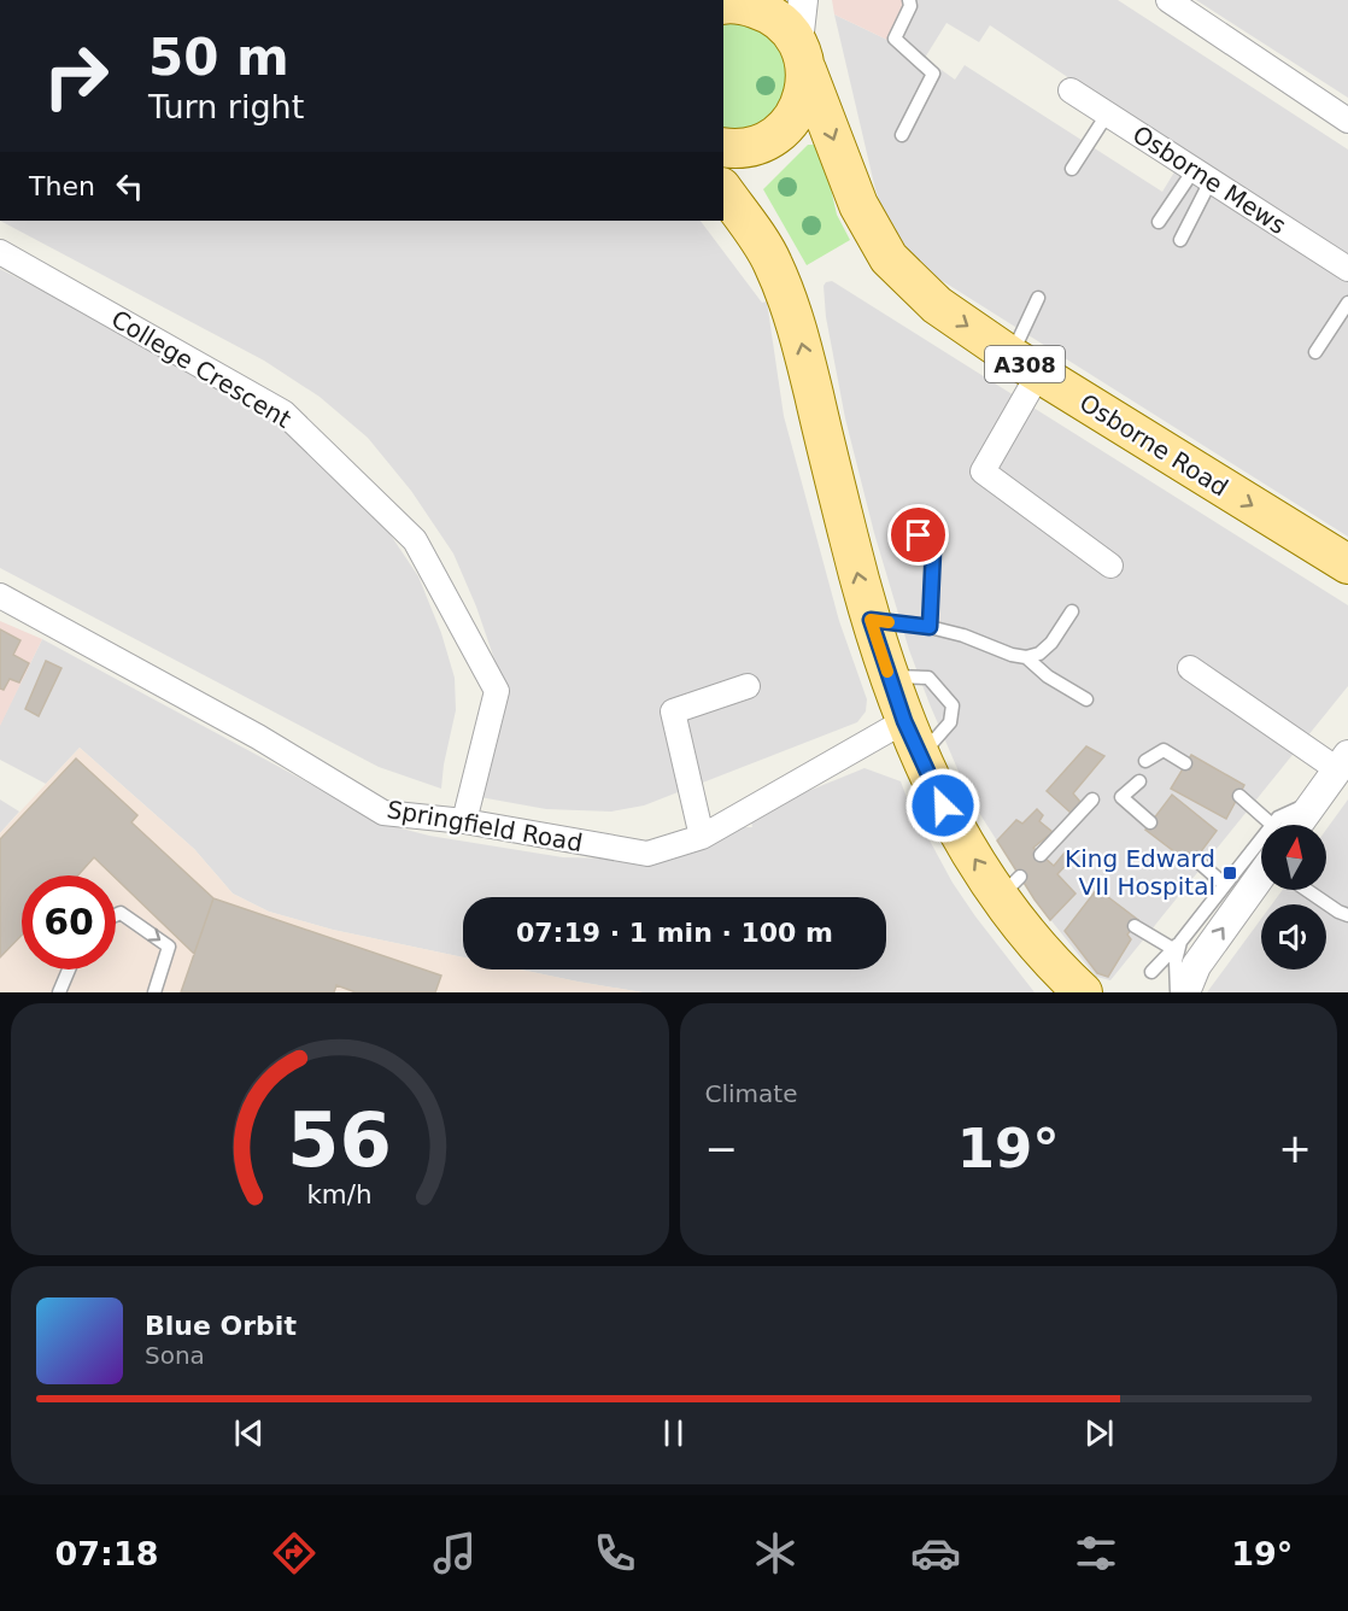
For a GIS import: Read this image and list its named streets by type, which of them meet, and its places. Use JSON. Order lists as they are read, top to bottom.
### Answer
{
  "streets": {
    "main road": ["A308", "Osborne Road"],
    "street": ["Osborne Mews", "College Crescent", "Springfield Road"]
  },
  "crossings": [
    ["A308", "Osborne Road"],
    ["College Crescent", "Springfield Road"]
  ],
  "one_way": ["Osborne Road"],
  "places": {
    "transit": ["King Edward VII Hospital"]
  },
  "north": "top",
  "page": {
    "turn": ["50 m", "Turn right"],
    "then": "Then",
    "limit": "60",
    "trip": "07:19 · 1 min · 100 m",
    "tile": "Climate",
    "heat": ["−", "19°", "+"],
    "song": ["Blue Orbit", "Sona"],
    "tabs": ["07:18", "19°"],
    "gauge": ["56", "km/h"]
  }
}
